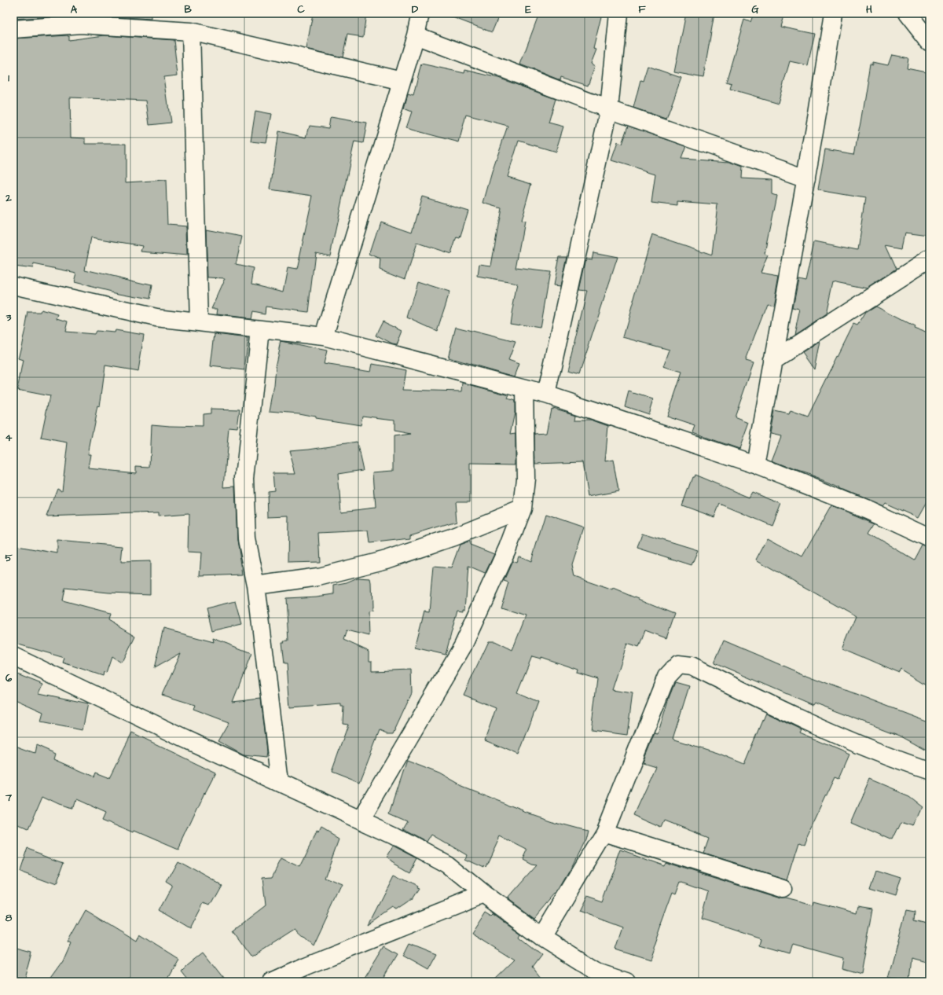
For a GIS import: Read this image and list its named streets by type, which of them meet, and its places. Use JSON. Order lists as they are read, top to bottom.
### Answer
{
  "grid": {
    "columns": [
      "A",
      "B",
      "C",
      "D",
      "E",
      "F",
      "G",
      "H"
    ],
    "rows": [
      "1",
      "2",
      "3",
      "4",
      "5",
      "6",
      "7",
      "8"
    ]
  }
}
